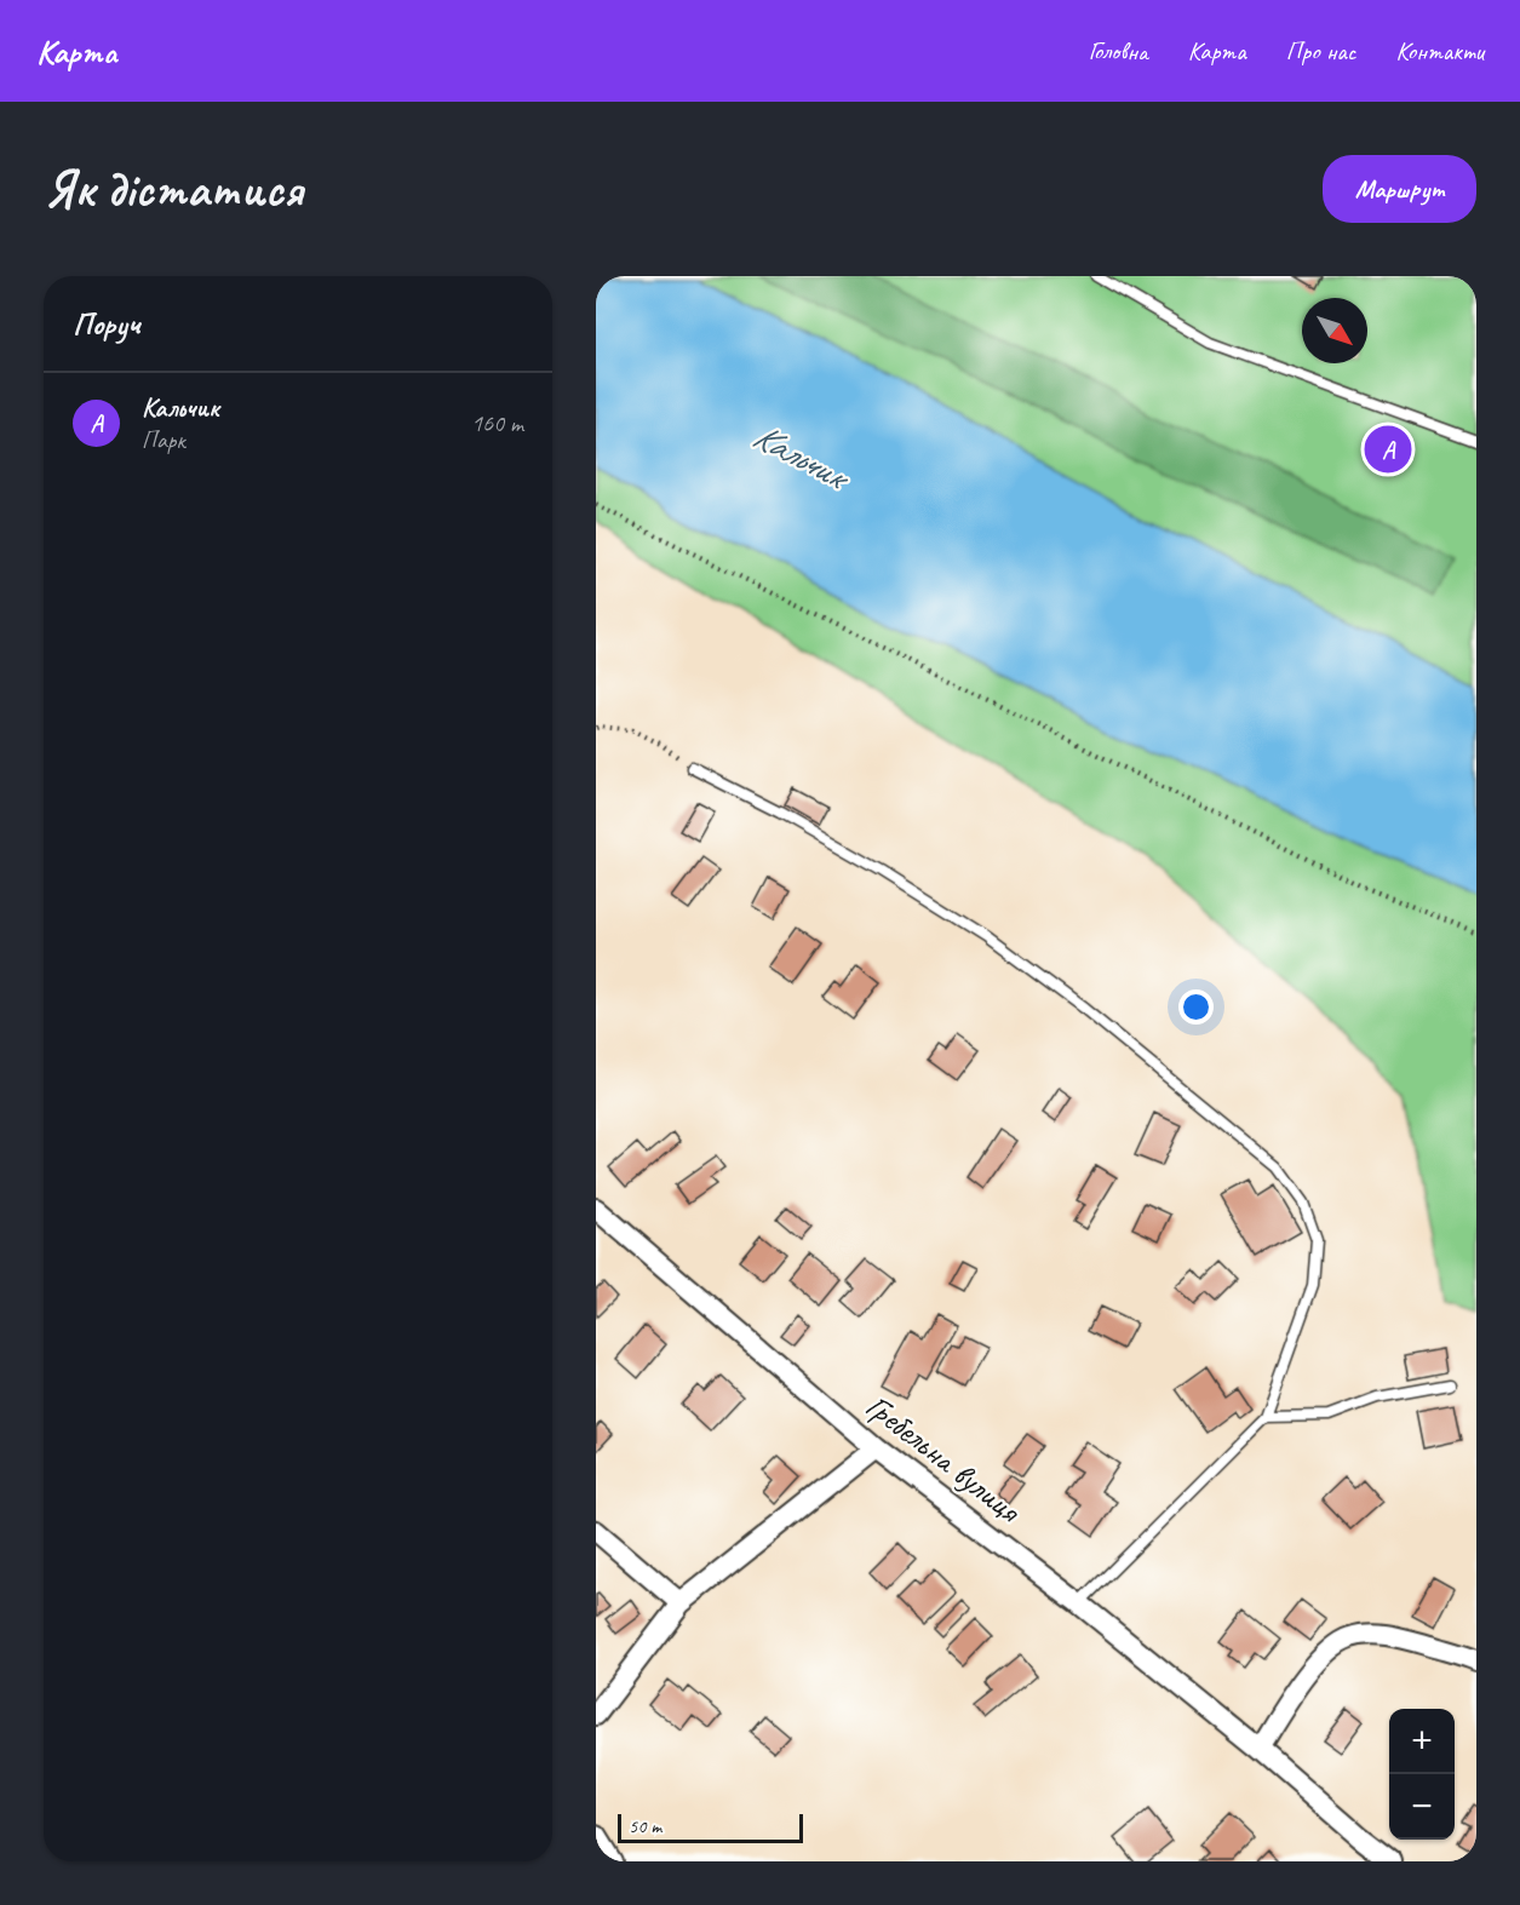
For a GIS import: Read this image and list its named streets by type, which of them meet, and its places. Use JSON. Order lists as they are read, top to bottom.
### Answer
{
  "streets": {
    "street": ["Гребельна вулиця"]
  },
  "water": ["Кальчик"],
  "scale_bar": "50 m",
  "north": "bottom right",
  "page": {
    "header": "Карта",
    "nav": [
      "Головна",
      "Карта",
      "Про нас",
      "Контакти"
    ],
    "buttons": "Маршрут",
    "title": "Як дістатися",
    "heading": "Поруч",
    "list": [
      {
        "mark": "A",
        "name": "Кальчик",
        "note": "Парк",
        "value": "160 m"
      }
    ],
    "pins": "A",
    "map_buttons": ["+", "−"],
    "scale": "50 m"
  }
}
